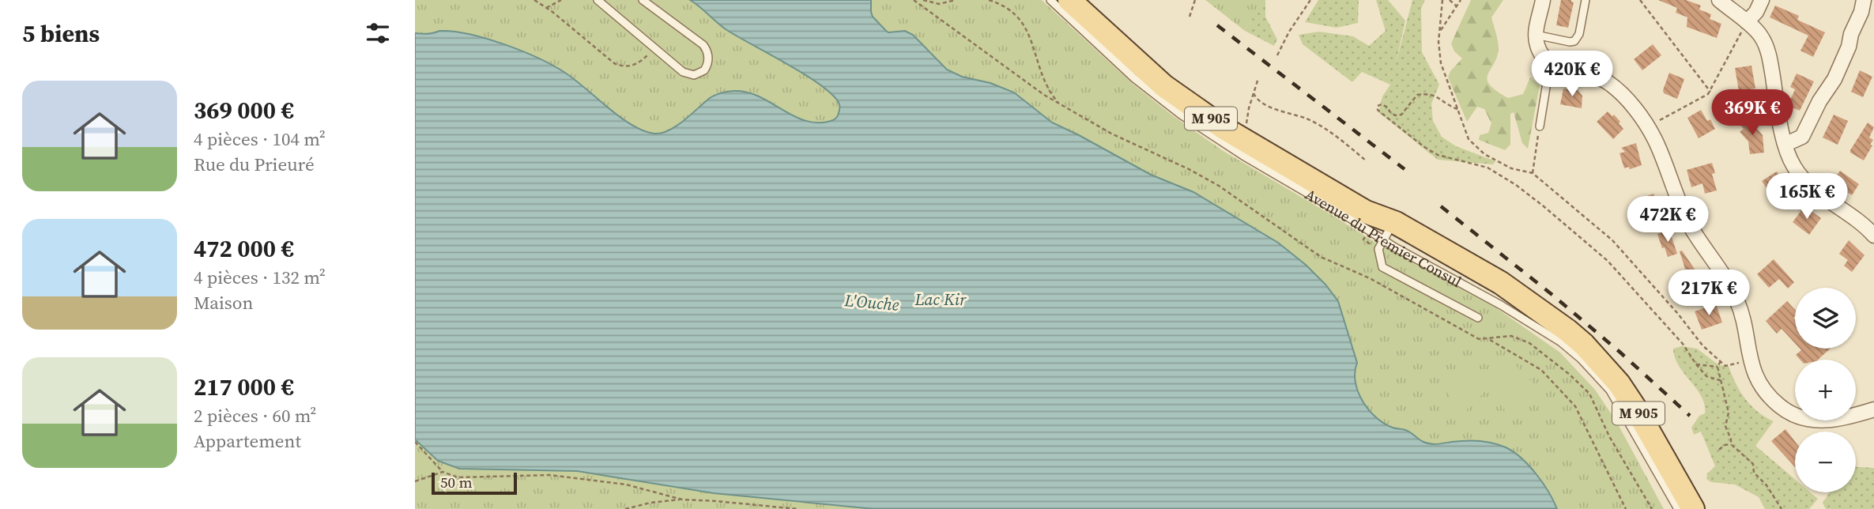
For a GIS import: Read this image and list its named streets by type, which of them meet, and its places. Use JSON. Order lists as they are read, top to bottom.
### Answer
{
  "streets": {
    "main road": ["M 905", "Avenue du Premier Consul"]
  },
  "water": ["Lac Kir", "L'Ouche"],
  "scale_bar": "50 m",
  "page": {
    "heading": "5 biens",
    "price": [
      "420K €",
      "369K €",
      "165K €",
      "472K €",
      "217K €"
    ],
    "list": [
      {
        "name": "369 000 €",
        "note": "4 pièces · 104 m² · Rue du Prieuré"
      },
      {
        "name": "472 000 €",
        "note": "4 pièces · 132 m² · Maison"
      },
      {
        "name": "217 000 €",
        "note": "2 pièces · 60 m² · Appartement"
      }
    ],
    "map_buttons": ["+", "−"],
    "scale": "50 m"
  }
}
